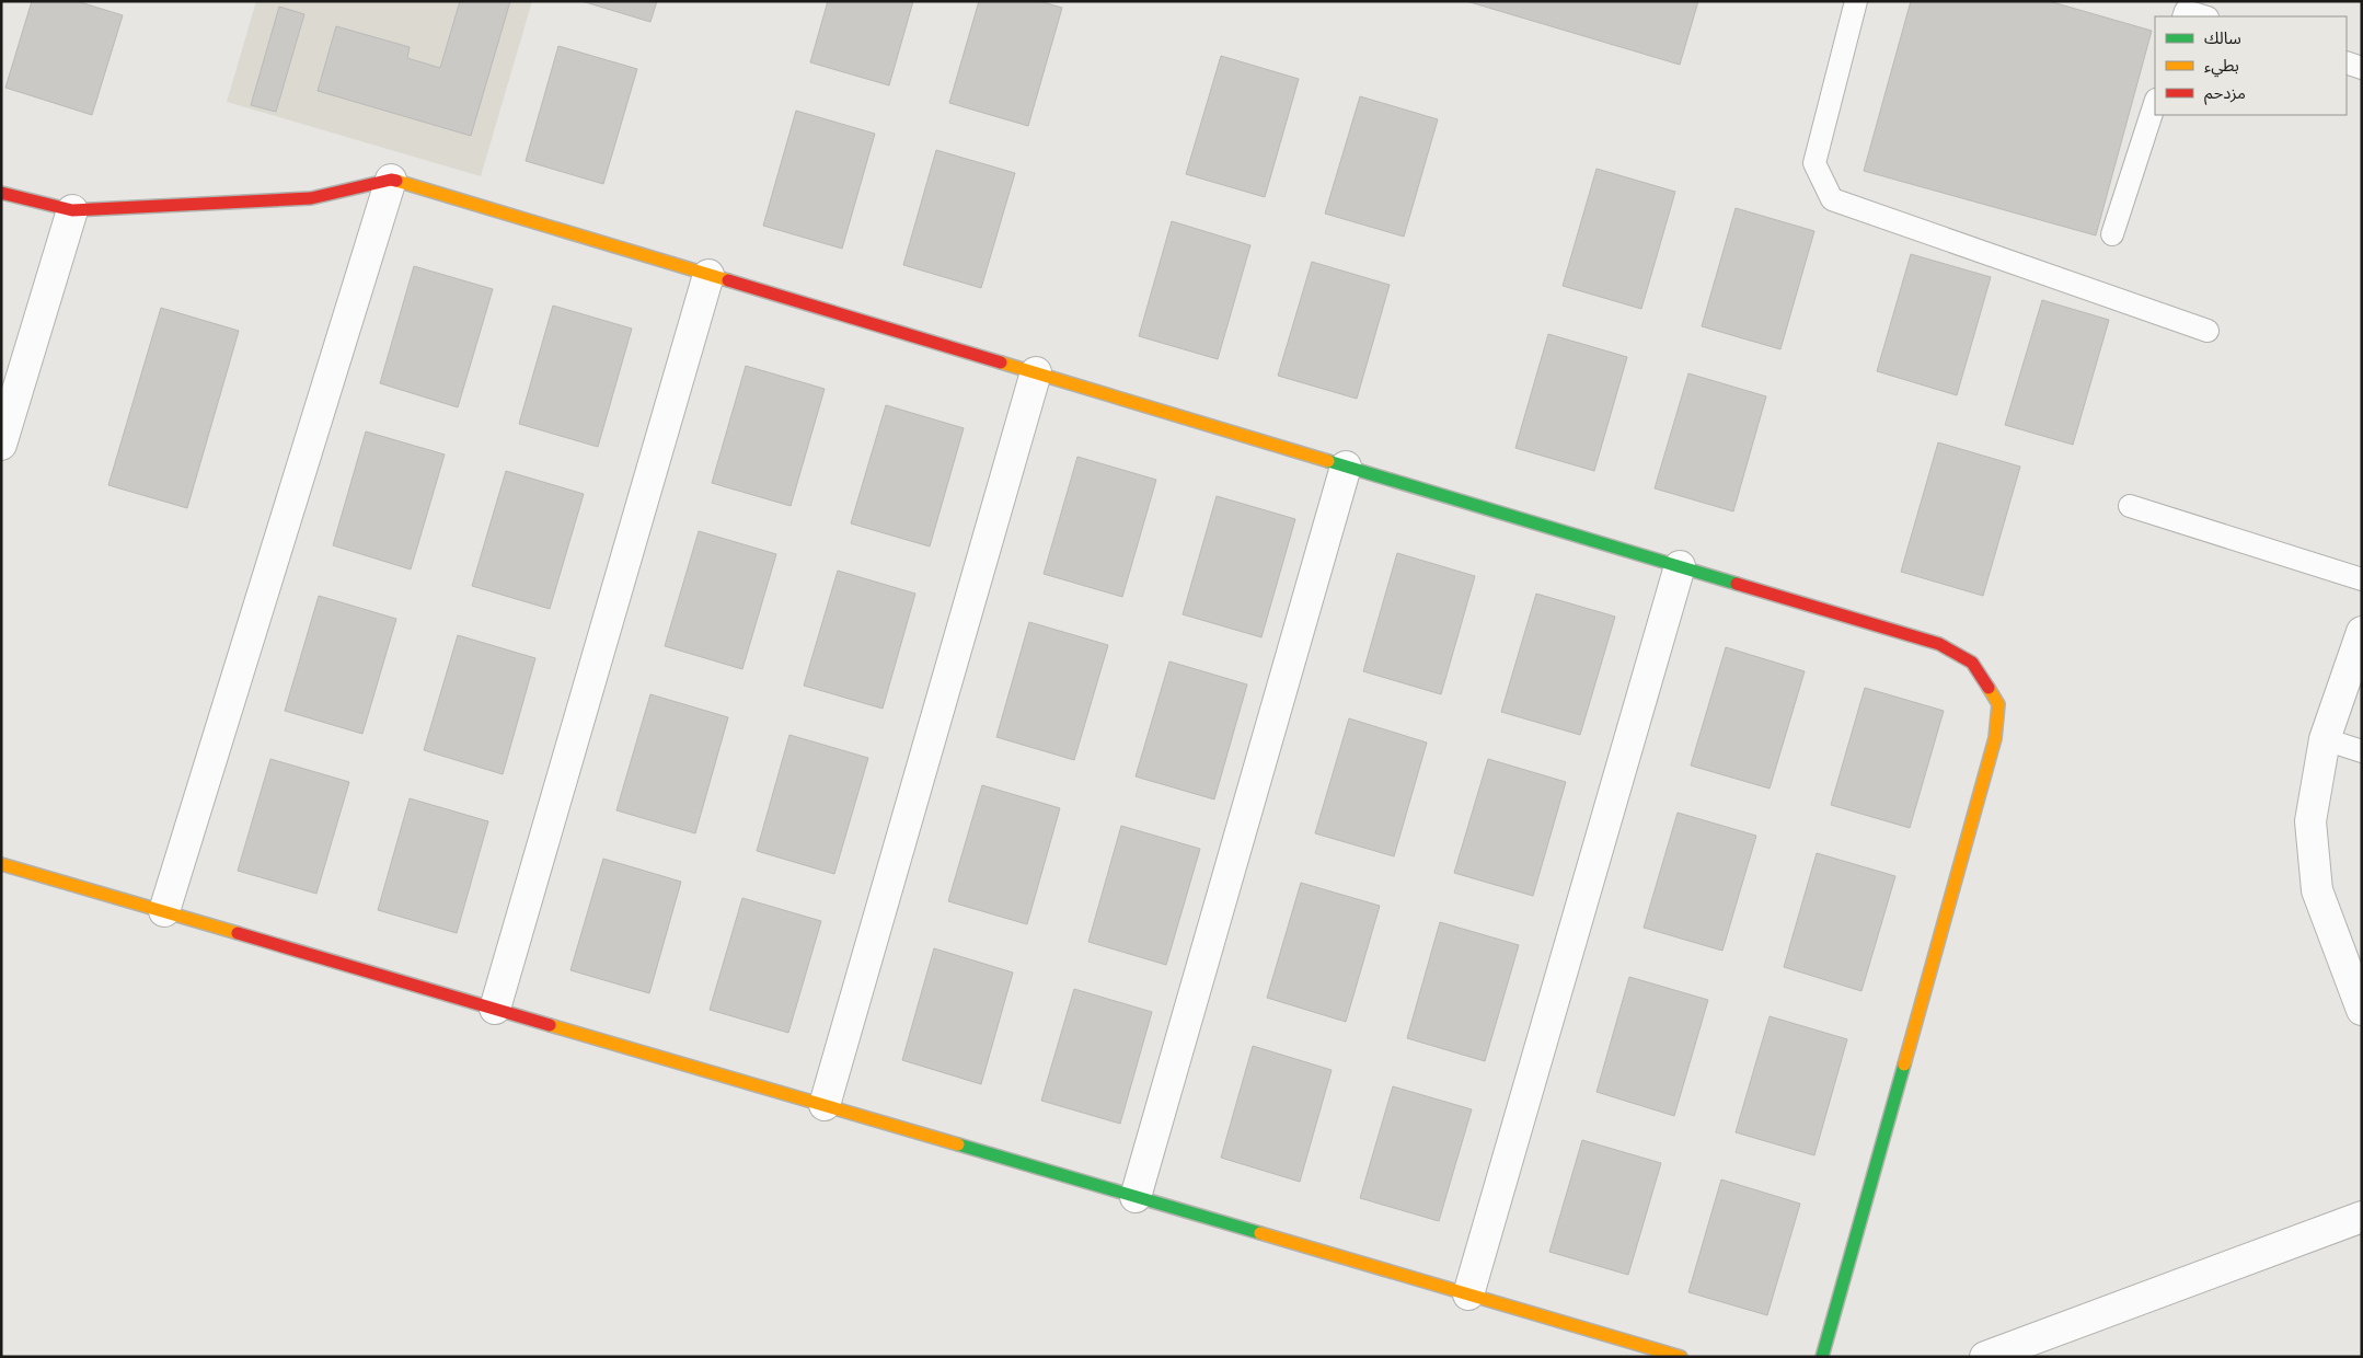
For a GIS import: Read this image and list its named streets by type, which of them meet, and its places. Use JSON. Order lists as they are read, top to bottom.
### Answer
{
  "legend": ["سالك", "بطيء", "مزدحم"]
}
